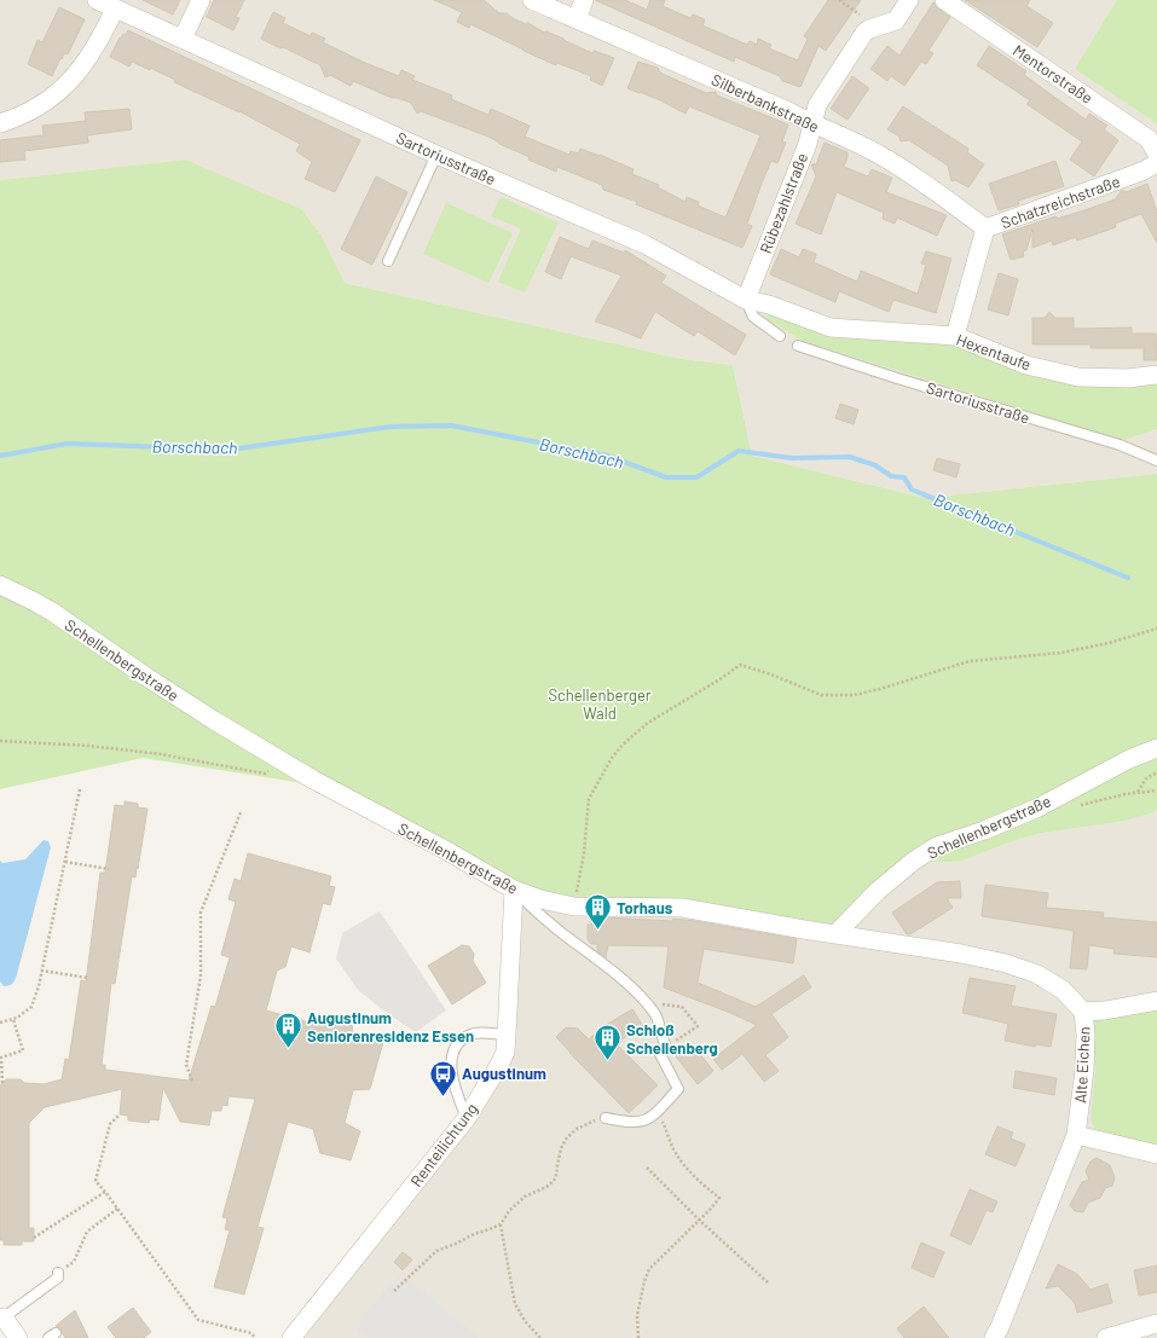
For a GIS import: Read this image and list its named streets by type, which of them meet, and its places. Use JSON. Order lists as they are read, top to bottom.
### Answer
{
  "streets": {
    "street": [
      "Mentorstraße",
      "Silberbankstraße",
      "Sartoriusstraße",
      "Schatzreichstraße",
      "Rübezahlstraße",
      "Hexentaufe",
      "Schellenbergstraße",
      "Alte Eichen",
      "Renteilichtung"
    ]
  },
  "crossings": [
    ["Silberbankstraße", "Schatzreichstraße"],
    ["Silberbankstraße", "Rübezahlstraße"],
    ["Sartoriusstraße", "Rübezahlstraße"],
    ["Sartoriusstraße", "Hexentaufe"],
    ["Schatzreichstraße", "Hexentaufe"],
    ["Rübezahlstraße", "Hexentaufe"],
    ["Schellenbergstraße", "Alte Eichen"],
    ["Schellenbergstraße", "Renteilichtung"]
  ],
  "water": ["Borschbach"],
  "parks": ["Schellenberger Wald"],
  "places": {
    "building": ["Torhaus", "Augustinum Seniorenresidenz Essen", "Schloß Schellenberg"],
    "bus stop": ["Augustinum"]
  }
}
